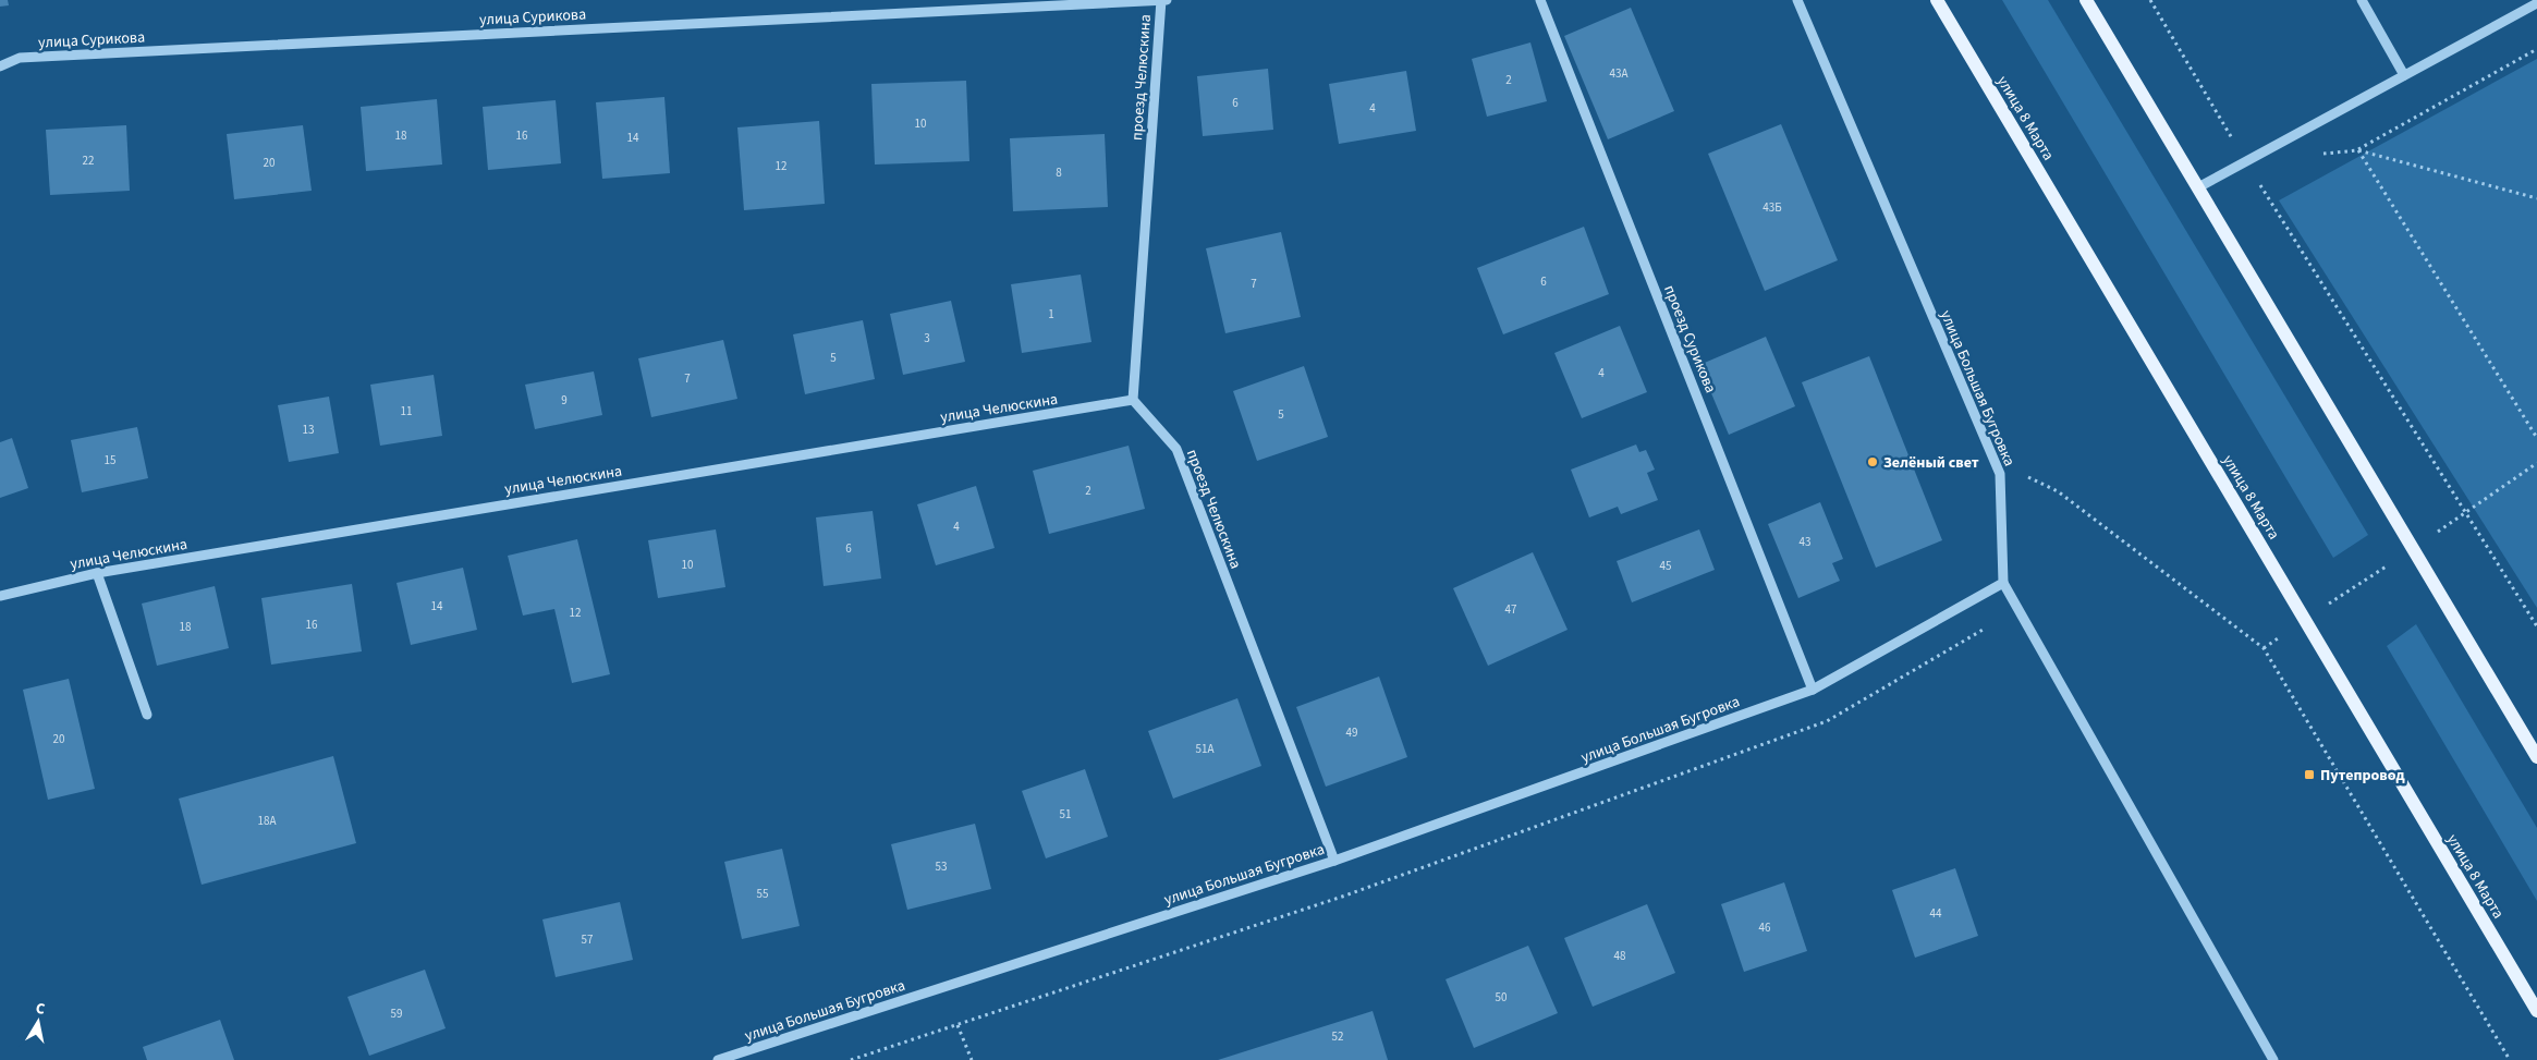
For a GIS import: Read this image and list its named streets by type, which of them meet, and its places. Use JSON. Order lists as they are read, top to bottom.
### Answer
{
  "streets": {
    "main road": ["улица 8 Марта"],
    "street": [
      "улица Сурикова",
      "проезд Челюскина",
      "проезд Сурикова",
      "улица Большая Бугровка",
      "улица Челюскина"
    ]
  },
  "crossings": [
    ["улица Сурикова", "проезд Челюскина"],
    ["проезд Челюскина", "улица Большая Бугровка"],
    ["проезд Челюскина", "улица Челюскина"],
    ["проезд Сурикова", "улица Большая Бугровка"]
  ],
  "places": {
    "other": ["Зелёный свет"],
    "transit": ["Путепровод"]
  },
  "house_numbers": [
    "43А",
    "2",
    "6",
    "4",
    "10",
    "18",
    "16",
    "14",
    "22",
    "20",
    "12",
    "8",
    "43Б",
    "6",
    "7",
    "1",
    "3",
    "5",
    "4",
    "7",
    "9",
    "11",
    "5",
    "13",
    "15",
    "2",
    "4",
    "43",
    "6",
    "10",
    "45",
    "14",
    "47",
    "12",
    "16",
    "18",
    "49",
    "20",
    "51А",
    "51",
    "18А",
    "53",
    "55",
    "44",
    "46",
    "57",
    "48",
    "50",
    "59",
    "52"
  ],
  "north": "top"
}
